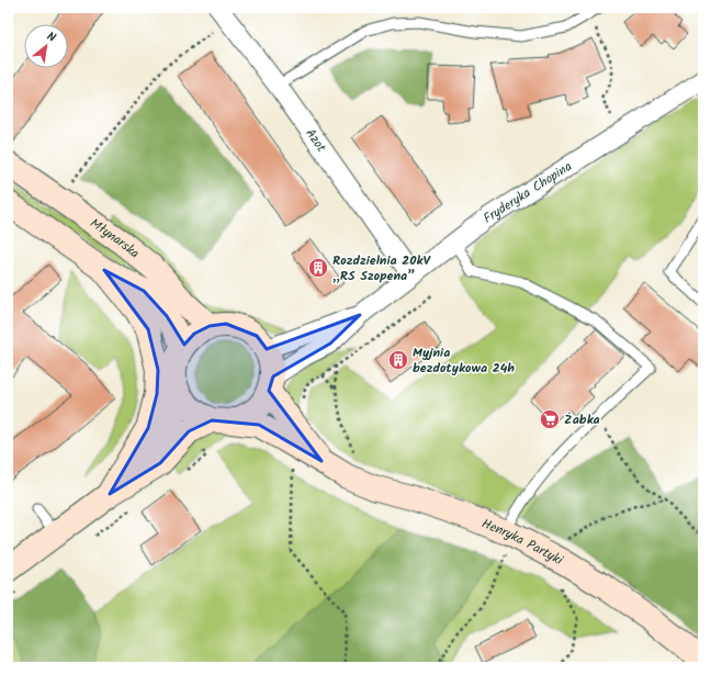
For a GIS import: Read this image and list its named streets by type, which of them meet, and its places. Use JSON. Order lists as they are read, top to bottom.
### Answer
{
  "streets": {
    "main road": ["Fryderyka Chopina", "Młynarska", "Henryka Partyki"],
    "street": ["Azot"]
  },
  "crossings": [
    ["Azot", "Fryderyka Chopina"],
    ["Fryderyka Chopina", "Młynarska"]
  ],
  "places": {
    "building": ["Rozdzielnia 20kV „RS Szopena”", "Myjnia bezdotykowa 24h"],
    "supermarket": ["Żabka"]
  },
  "north": "top right"
}
